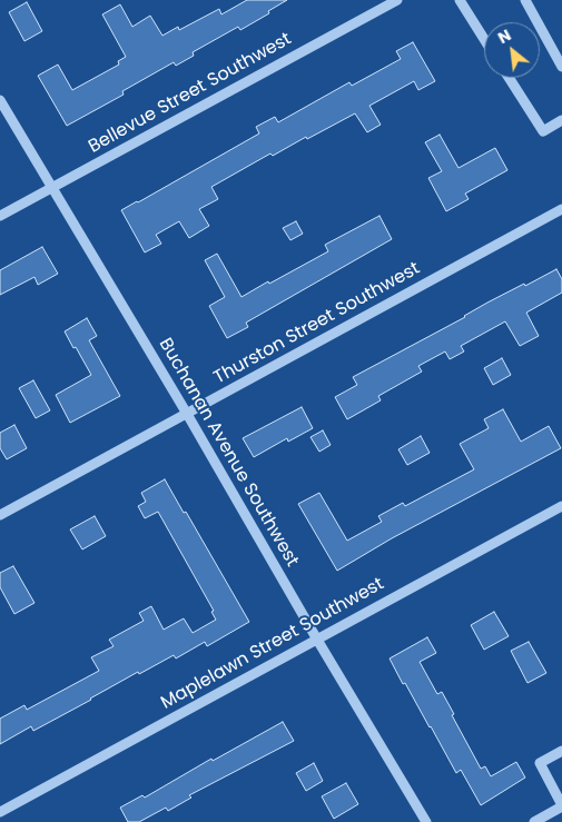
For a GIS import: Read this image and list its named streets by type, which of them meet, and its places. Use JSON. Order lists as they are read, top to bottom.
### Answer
{
  "streets": {
    "street": [
      "Bellevue Street Southwest",
      "Thurston Street Southwest",
      "Buchanan Avenue Southwest",
      "Maplelawn Street Southwest"
    ]
  },
  "crossings": [
    ["Bellevue Street Southwest", "Buchanan Avenue Southwest"],
    ["Thurston Street Southwest", "Buchanan Avenue Southwest"],
    ["Buchanan Avenue Southwest", "Maplelawn Street Southwest"]
  ],
  "north": "top left"
}
